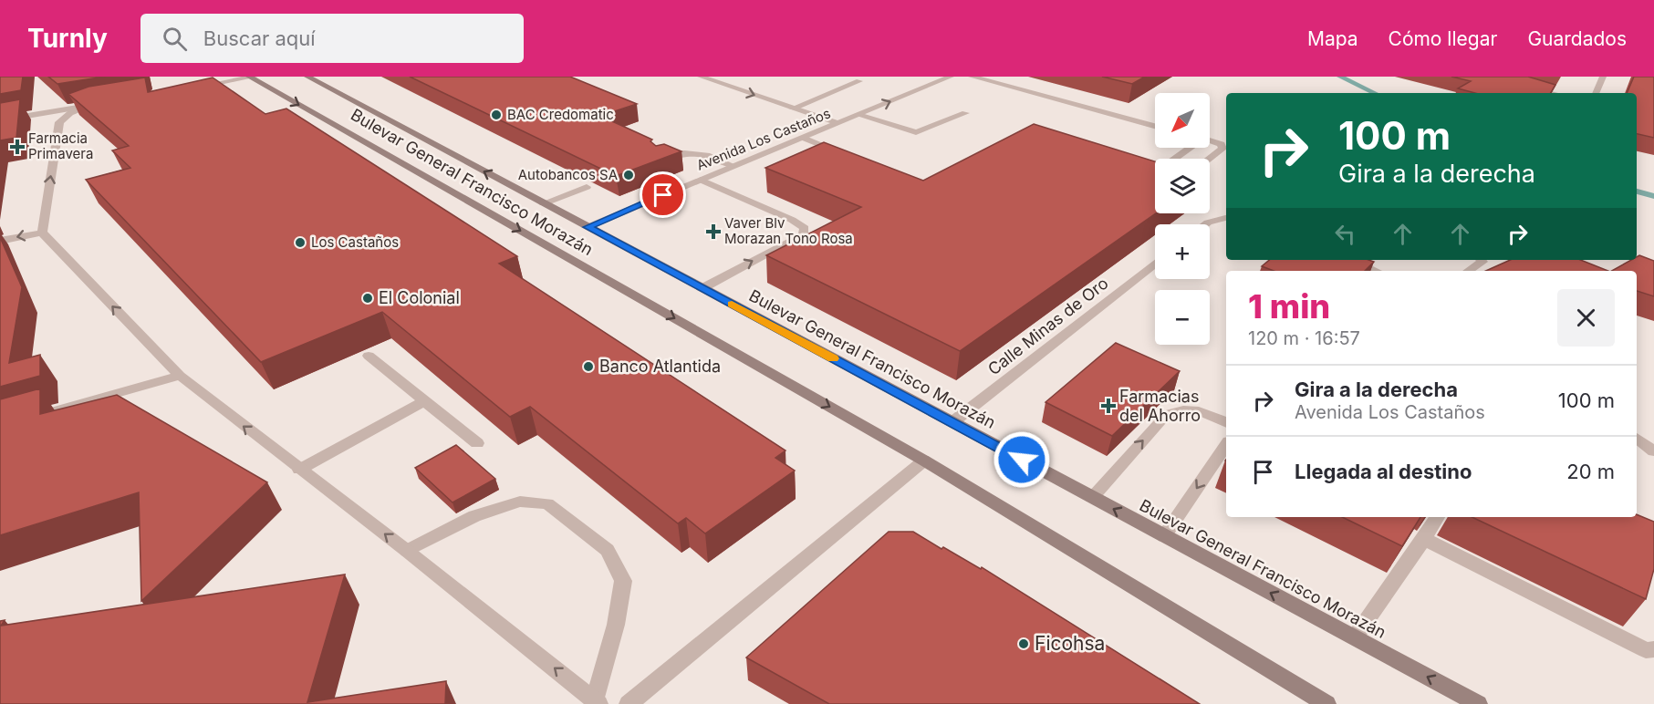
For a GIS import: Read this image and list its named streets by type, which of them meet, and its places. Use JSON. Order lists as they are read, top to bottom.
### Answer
{
  "streets": {
    "main road": ["Bulevar General Francisco Morazán"],
    "street": ["Avenida Los Castaños", "Calle Minas de Oro"]
  },
  "crossings": [
    ["Avenida Los Castaños", "Bulevar General Francisco Morazán"],
    ["Bulevar General Francisco Morazán", "Calle Minas de Oro"]
  ],
  "places": {
    "other": [
      "BAC Credomatic",
      "Autobancos SA",
      "Los Castaños",
      "El Colonial",
      "Banco Atlantida",
      "Ficohsa"
    ],
    "health": ["Farmacia Primavera", "Vaver Blv Morazan Tono Rosa", "Farmacias del Ahorro"]
  },
  "north": "bottom left",
  "page": {
    "header": "Turnly",
    "search": "Buscar aquí",
    "nav": ["Mapa", "Cómo llegar", "Guardados"],
    "map_buttons": ["+", "−"],
    "turn": ["100 m", "Gira a la derecha"],
    "heading": ["1 min", "120 m · 16:57"],
    "list": [
      {
        "name": "Gira a la derecha",
        "note": "Avenida Los Castaños",
        "value": "100 m"
      },
      {
        "name": "Llegada al destino",
        "value": "20 m"
      }
    ]
  }
}
